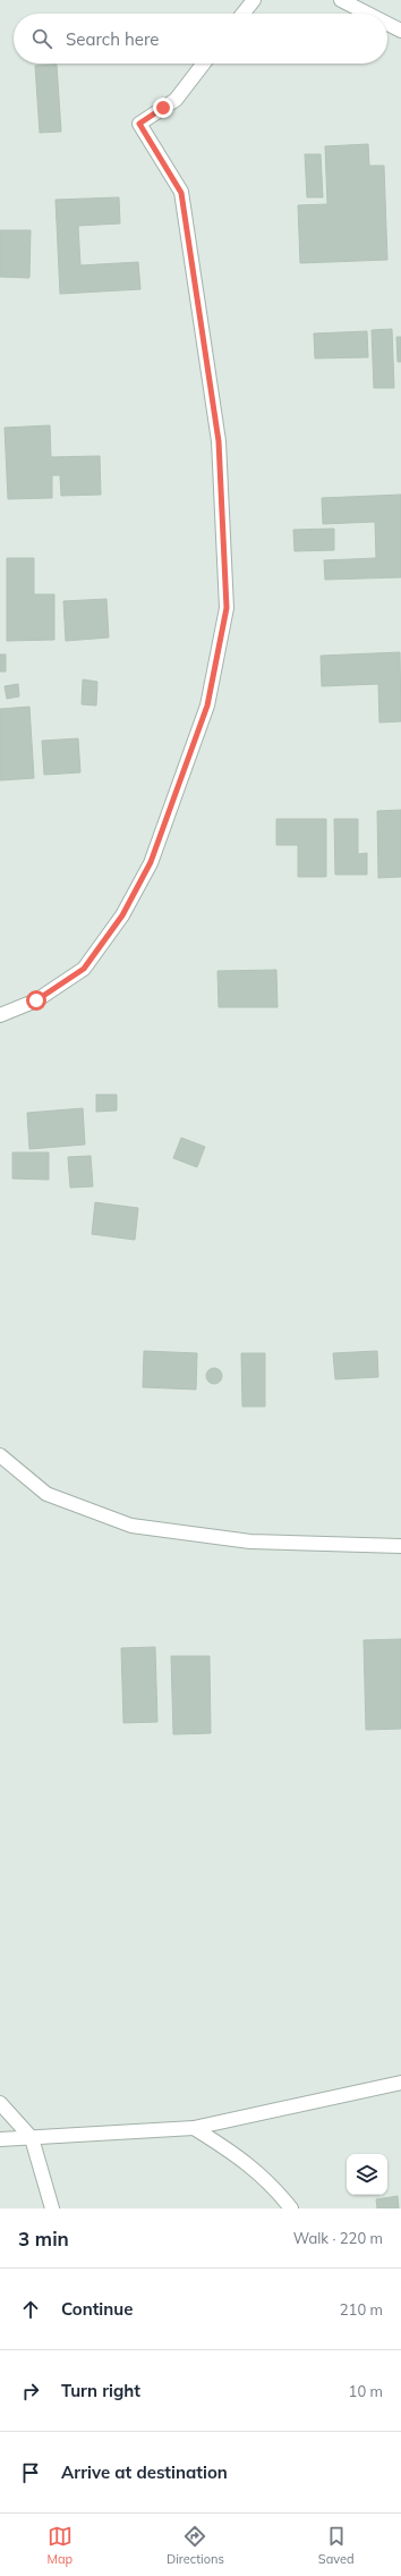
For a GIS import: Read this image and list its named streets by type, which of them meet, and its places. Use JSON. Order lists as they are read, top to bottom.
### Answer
{
  "page": {
    "search": "Search here",
    "heading": ["3 min", "Walk · 220 m"],
    "list": [
      ["Continue", "210 m"],
      ["Turn right", "10 m"],
      "Arrive at destination"
    ],
    "nav": ["Map", "Directions", "Saved"]
  }
}
